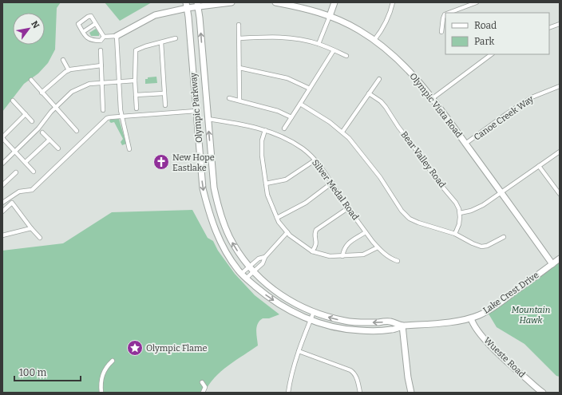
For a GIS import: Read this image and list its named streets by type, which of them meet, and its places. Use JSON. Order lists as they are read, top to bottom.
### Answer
{
  "streets": {
    "main road": [
      "Olympic Vista Road",
      "Olympic Parkway",
      "Lake Crest Drive",
      "Wueste Road"
    ],
    "street": ["Canoe Creek Way", "Bear Valley Road", "Silver Medal Road"]
  },
  "crossings": [
    ["Olympic Vista Road", "Canoe Creek Way"],
    ["Olympic Vista Road", "Lake Crest Drive"],
    ["Olympic Parkway", "Silver Medal Road"],
    ["Olympic Parkway", "Lake Crest Drive"],
    ["Lake Crest Drive", "Wueste Road"]
  ],
  "parks": ["Mountain Hawk"],
  "places": {
    "church": ["New Hope Eastlake"],
    "place": ["Olympic Flame"]
  },
  "legend": ["Road", "Park"],
  "scale_bar": "100 m",
  "north": "top right"
}
